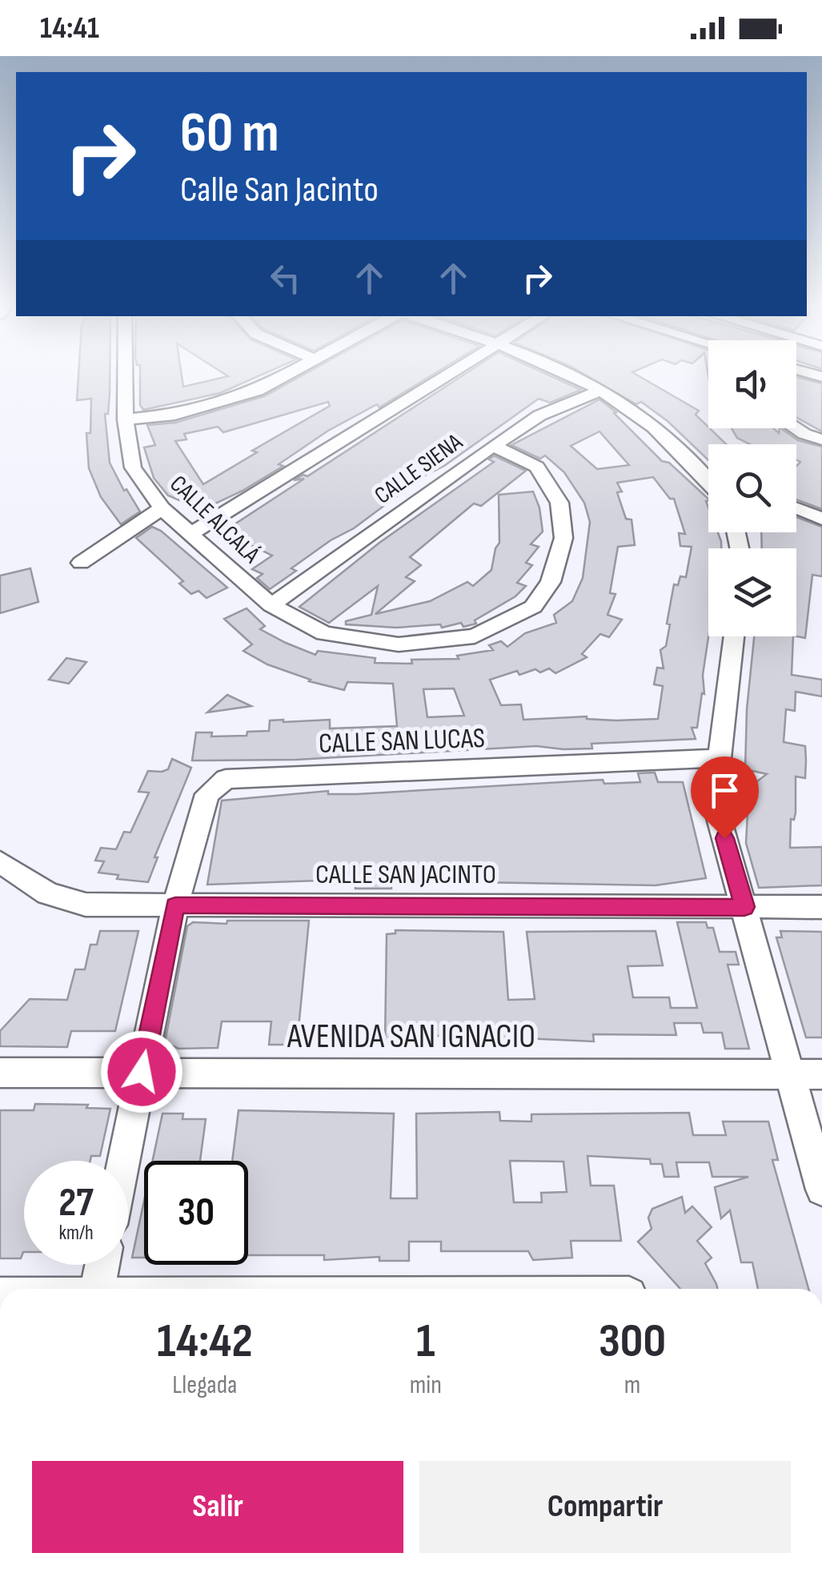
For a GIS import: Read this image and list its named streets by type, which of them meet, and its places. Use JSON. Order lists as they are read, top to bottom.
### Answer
{
  "streets": {
    "street": [
      "CALLE SIENA",
      "CALLE ALCALÁ",
      "CALLE SAN LUCAS",
      "CALLE SAN JACINTO",
      "AVENIDA SAN IGNACIO"
    ]
  },
  "crossings": [
    ["CALLE SIENA", "CALLE ALCALÁ"],
    ["CALLE SAN LUCAS", "CALLE SAN JACINTO"],
    ["CALLE SAN LUCAS", "AVENIDA SAN IGNACIO"]
  ],
  "page": {
    "status": "14:41",
    "turn": ["60 m", "Calle San Jacinto"],
    "speed": "27 km/h",
    "limit": "30",
    "eta": [
      "14:42",
      "Llegada",
      "1",
      "min",
      "300",
      "m"
    ],
    "buttons": ["Salir", "Compartir"]
  }
}
